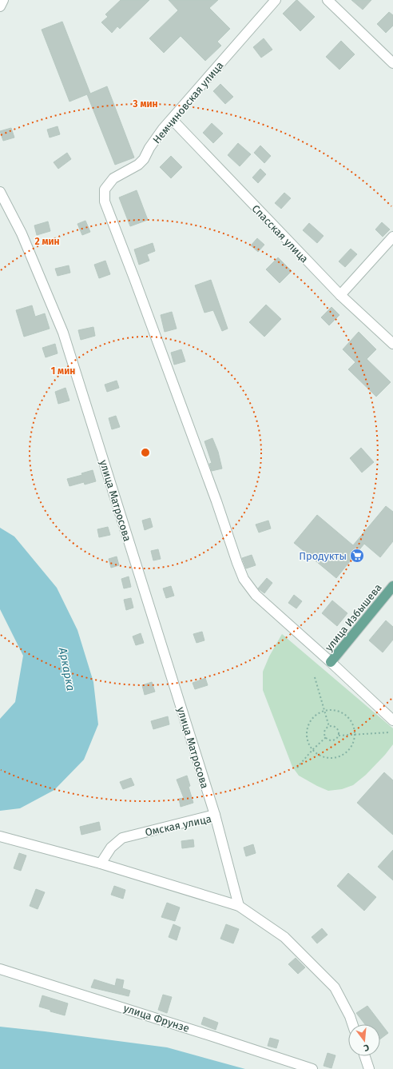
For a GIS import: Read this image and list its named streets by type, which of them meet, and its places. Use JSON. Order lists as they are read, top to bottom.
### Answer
{
  "streets": {
    "main road": ["улица Избышева"],
    "street": [
      "Немчиновская улица",
      "Спасская улица",
      "улица Матросова",
      "Омская улица",
      "улица Фрунзе"
    ]
  },
  "crossings": [
    ["Немчиновская улица", "Спасская улица"],
    ["Немчиновская улица", "улица Избышева"],
    ["улица Матросова", "Омская улица"]
  ],
  "water": ["Аркарка"],
  "places": {
    "supermarket": ["Продукты"]
  },
  "north": "bottom",
  "rings": ["3 мин", "2 мин", "1 мин"]
}
